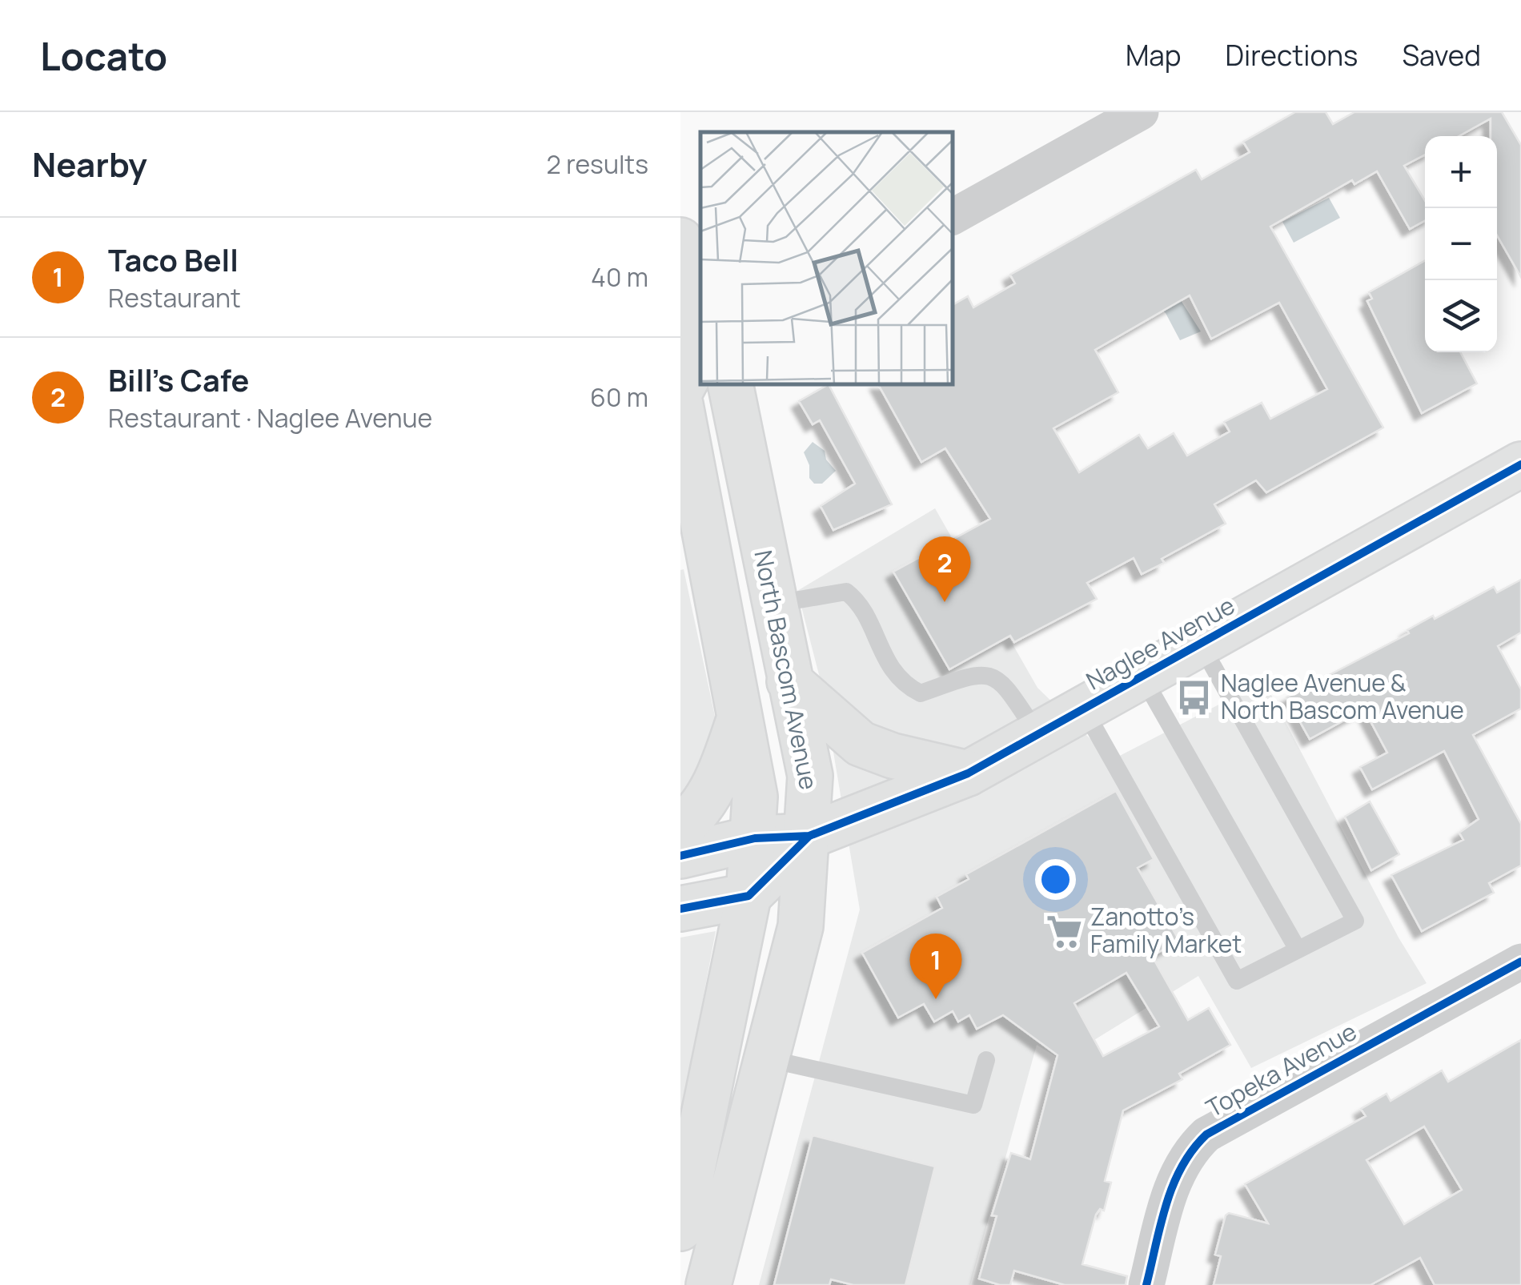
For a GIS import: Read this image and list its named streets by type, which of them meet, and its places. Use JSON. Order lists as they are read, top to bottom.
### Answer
{
  "streets": {
    "main road": ["Naglee Avenue", "North Bascom Avenue"],
    "street": ["Topeka Avenue"]
  },
  "crossings": [
    ["Naglee Avenue", "North Bascom Avenue"]
  ],
  "places": {
    "bus stop": ["Naglee Avenue & North Bascom Avenue"],
    "supermarket": ["Zanotto’s Family Market"]
  },
  "page": {
    "header": "Locato",
    "nav": ["Map", "Directions", "Saved"],
    "heading": ["Nearby", "2 results"],
    "map_buttons": ["+", "−"],
    "list": [
      {
        "mark": "1",
        "name": "Taco Bell",
        "note": "Restaurant",
        "value": "40 m"
      },
      {
        "mark": "2",
        "name": "Bill’s Cafe",
        "note": "Restaurant · Naglee Avenue",
        "value": "60 m"
      }
    ],
    "pins": ["2", "1"]
  }
}
